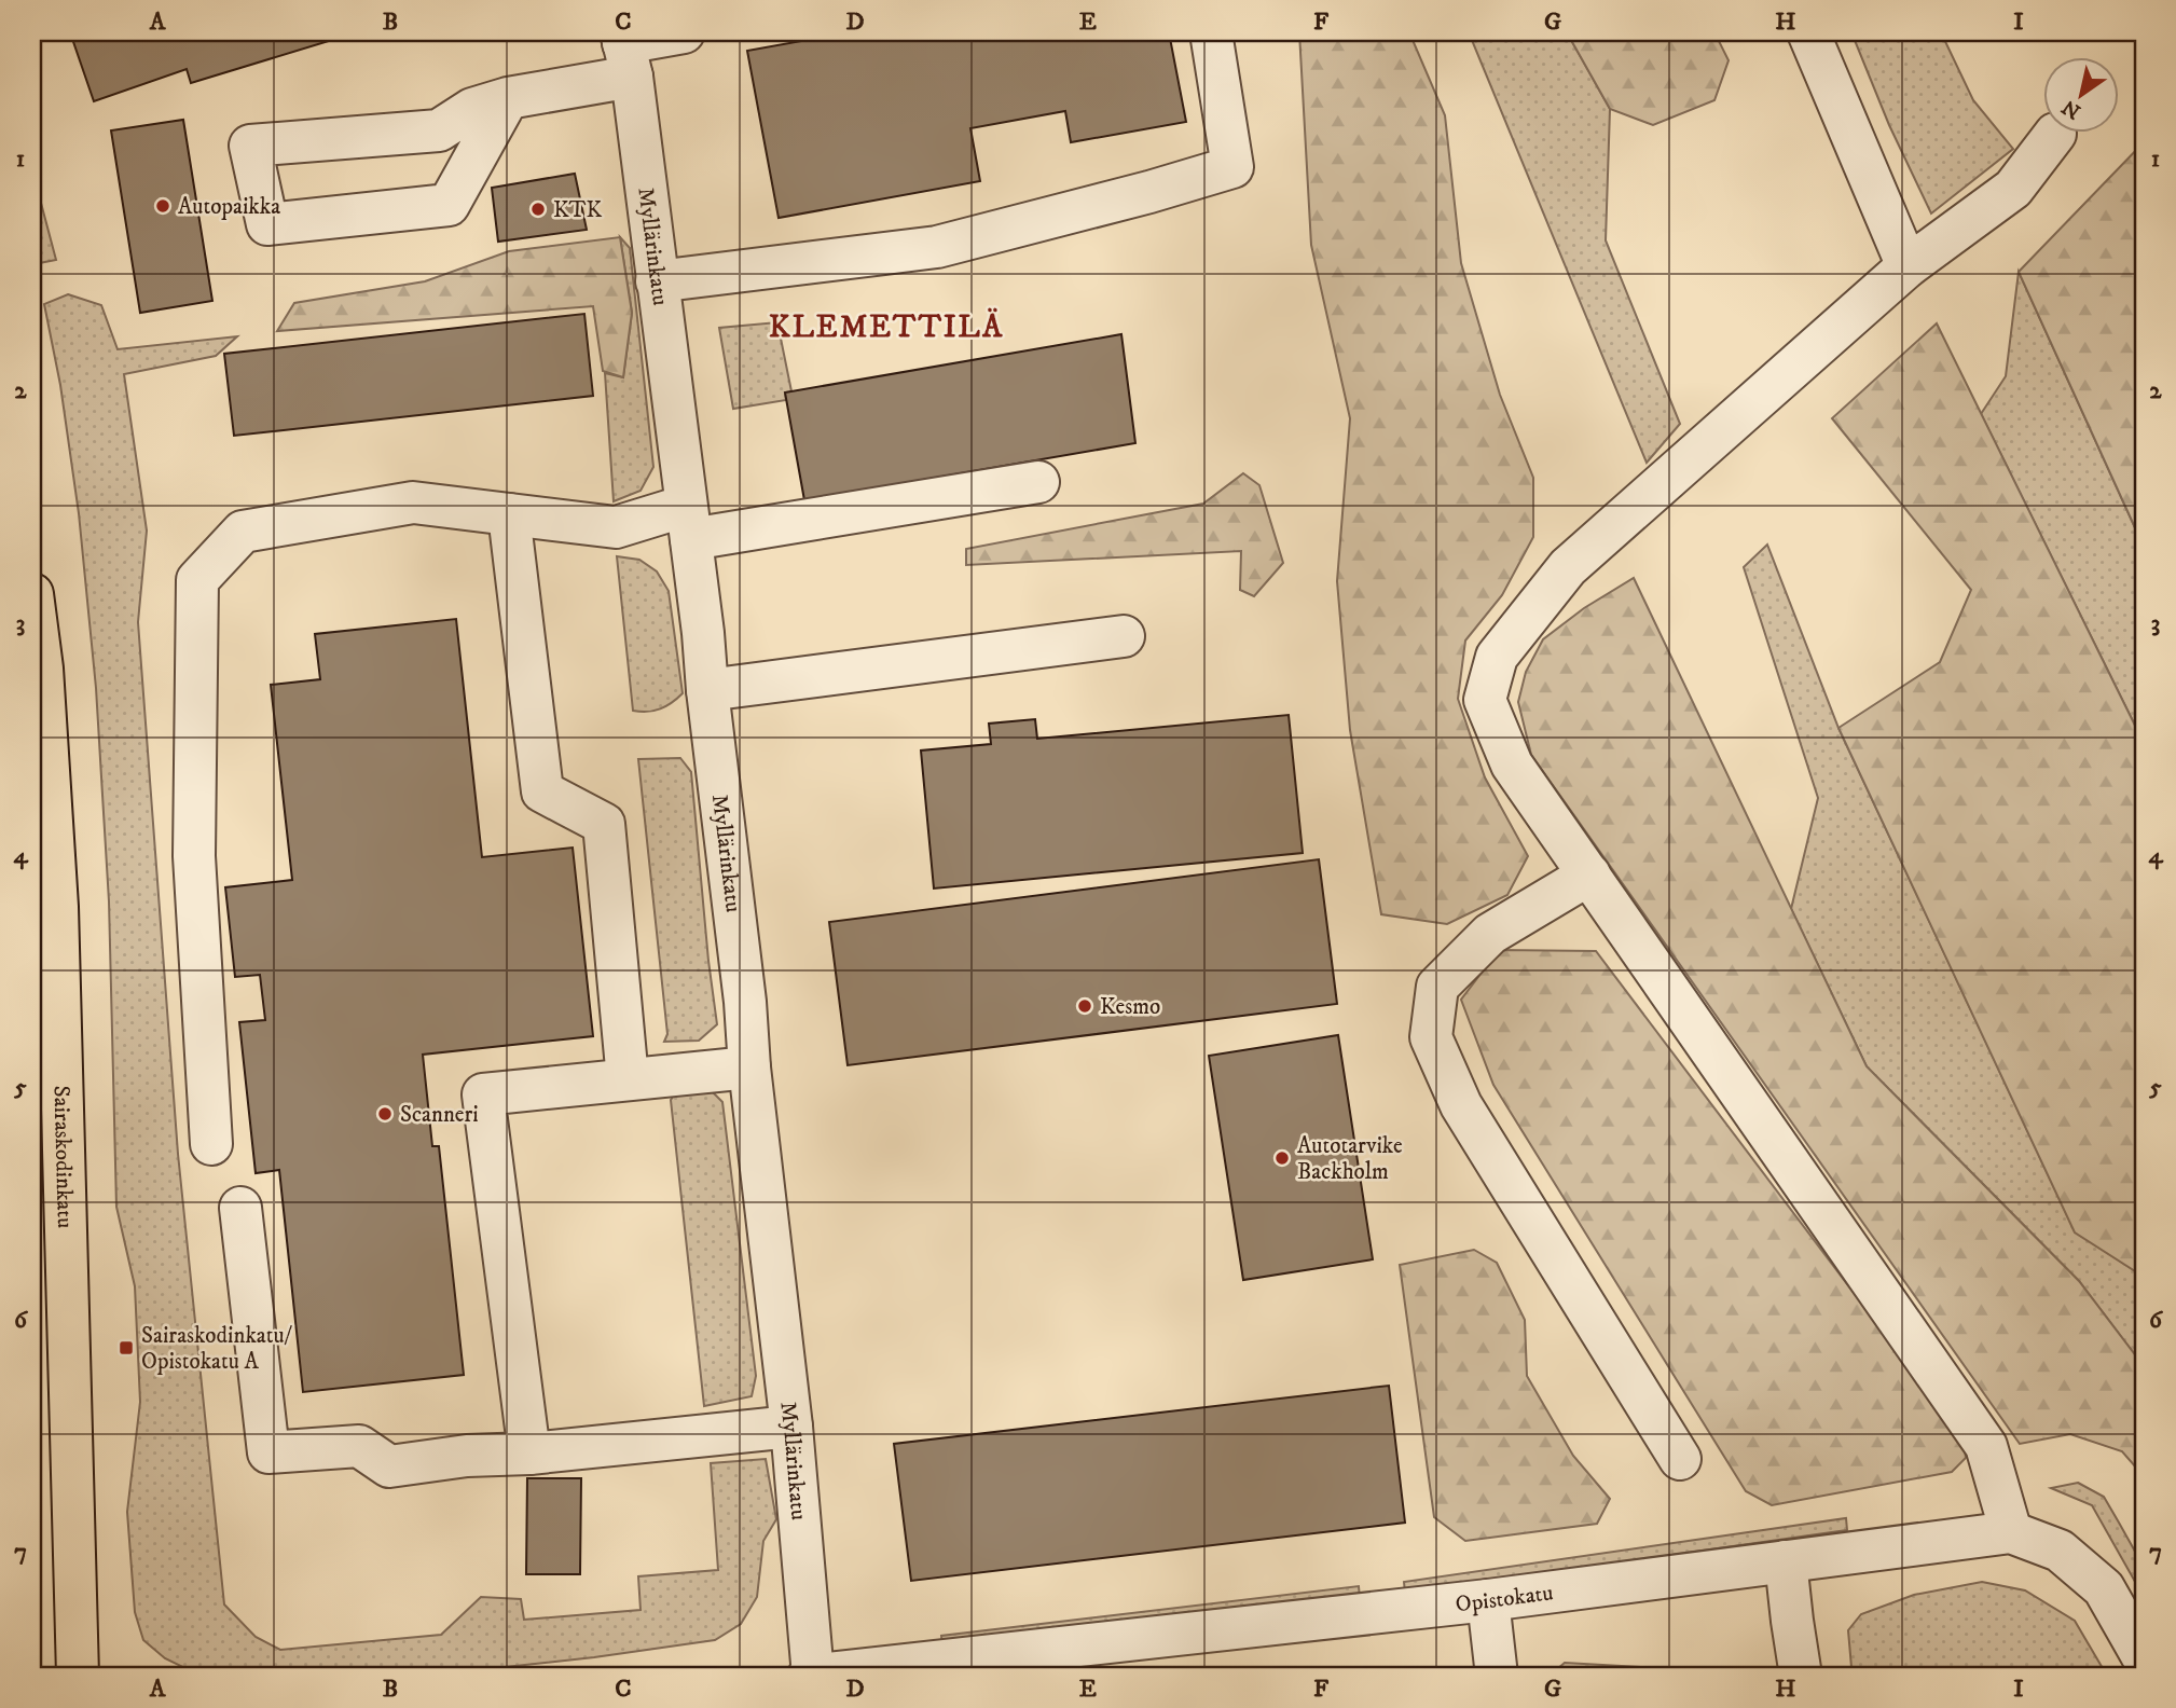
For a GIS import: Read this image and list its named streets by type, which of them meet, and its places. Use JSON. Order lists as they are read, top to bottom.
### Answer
{
  "streets": {
    "main road": ["Sairaskodinkatu"],
    "street": ["Myllärinkatu", "Opistokatu"]
  },
  "crossings": [
    ["Myllärinkatu", "Opistokatu"]
  ],
  "districts": ["KLEMETTILÄ"],
  "places": {
    "other": [
      "Autopaikka",
      "KTK",
      "Kesmo",
      "Scanneri",
      "Autotarvike Backholm"
    ],
    "transit": ["Sairaskodinkatu/ Opistokatu A"]
  },
  "north": "bottom left",
  "grid": {
    "columns": [
      "A",
      "B",
      "C",
      "D",
      "E",
      "F",
      "G",
      "H",
      "I"
    ],
    "rows": [
      "1",
      "2",
      "3",
      "4",
      "5",
      "6",
      "7"
    ]
  }
}
